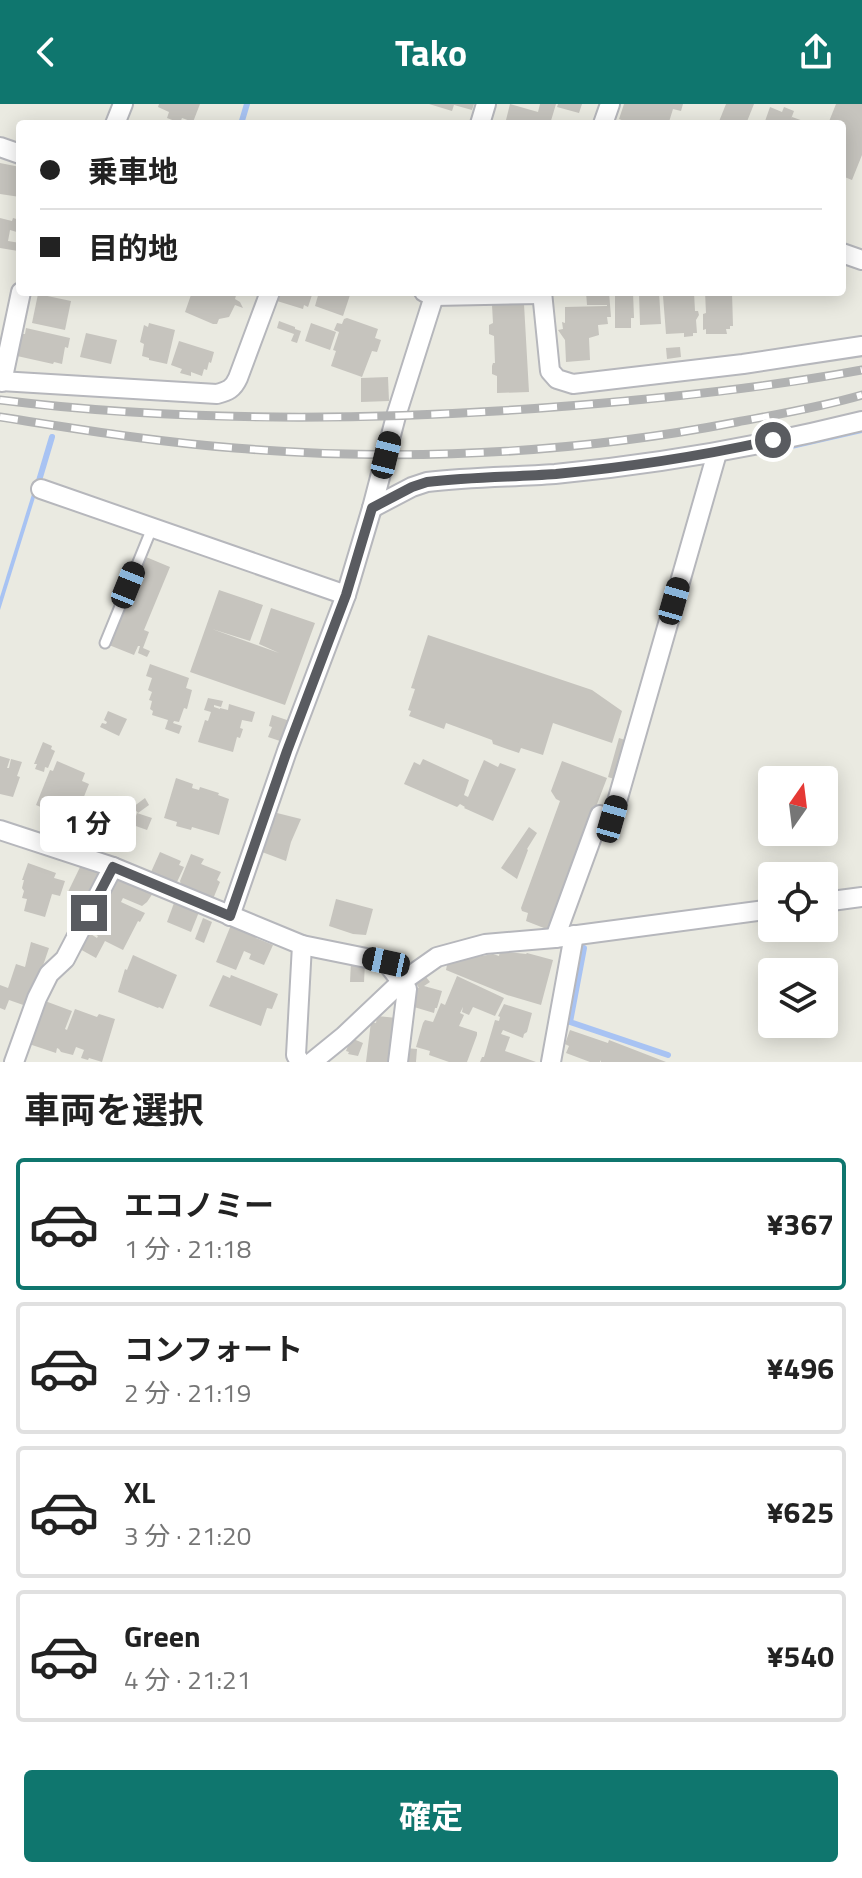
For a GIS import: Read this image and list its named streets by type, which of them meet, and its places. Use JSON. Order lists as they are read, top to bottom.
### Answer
{
  "north": "top",
  "page": {
    "header": "Tako",
    "banner": ["乗車地", "目的地"],
    "bubble": "1 分",
    "heading": "車両を選択",
    "list": [
      {
        "name": "エコノミー",
        "note": "1 分 · 21:18",
        "value": "¥367"
      },
      {
        "name": "コンフォート",
        "note": "2 分 · 21:19",
        "value": "¥496"
      },
      {
        "name": "XL",
        "note": "3 分 · 21:20",
        "value": "¥625"
      },
      {
        "name": "Green",
        "note": "4 分 · 21:21",
        "value": "¥540"
      }
    ],
    "buttons": "確定"
  }
}
